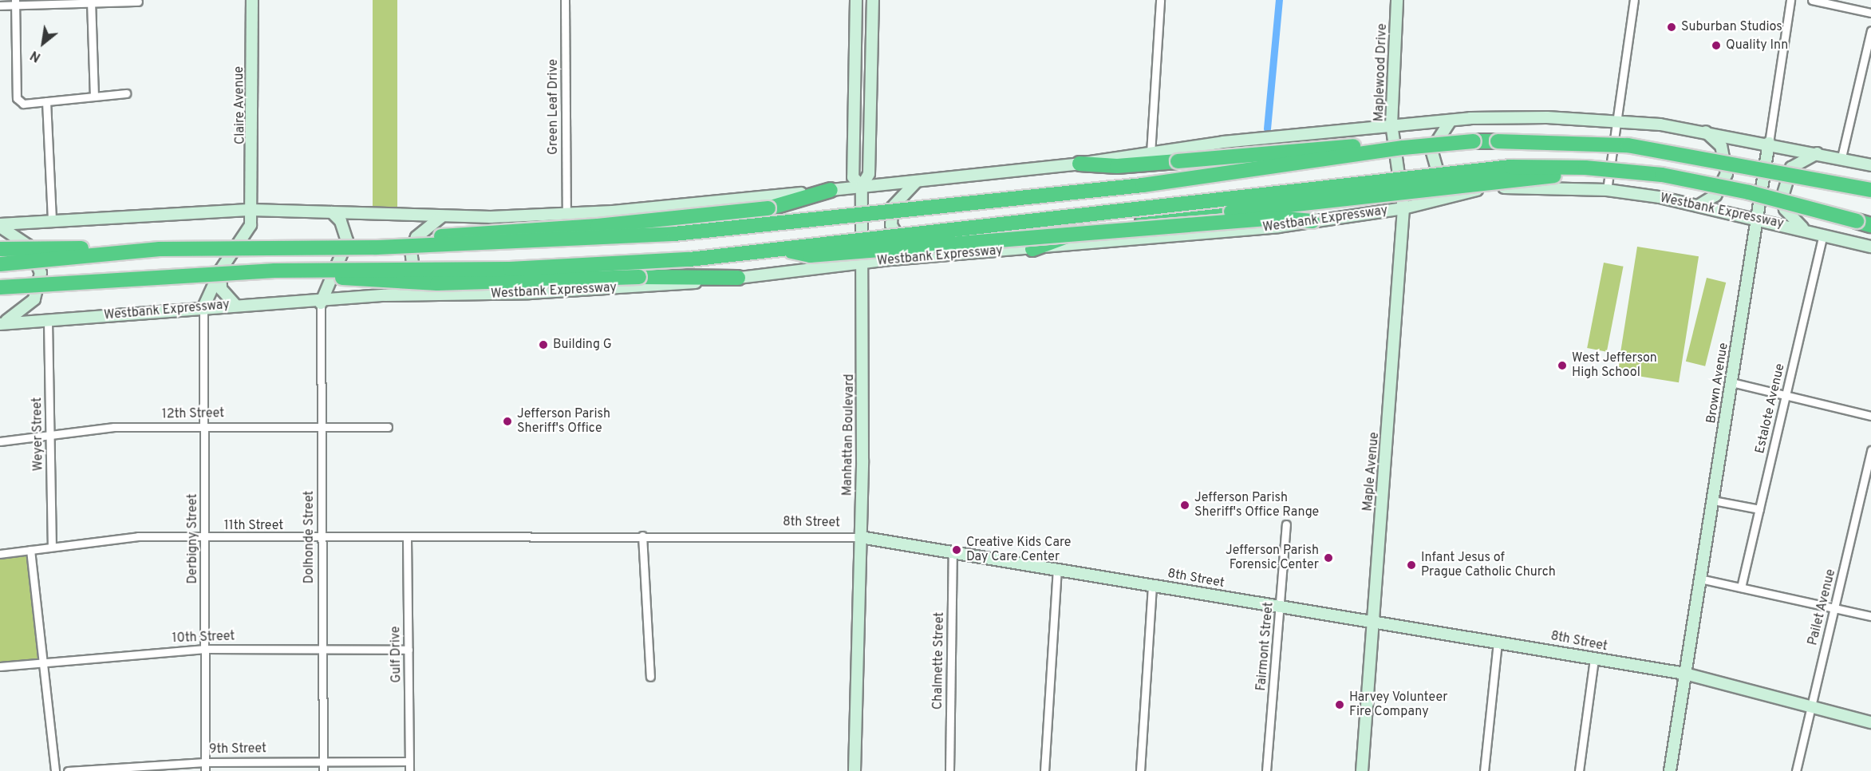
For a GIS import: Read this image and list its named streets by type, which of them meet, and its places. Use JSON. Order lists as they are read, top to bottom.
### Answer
{
  "streets": {
    "highway": ["Westbank Expressway"],
    "main road": [
      "Maplewood Drive",
      "Claire Avenue",
      "Brown Avenue",
      "Manhattan Boulevard",
      "Maple Avenue",
      "8th Street"
    ],
    "street": [
      "Green Leaf Drive",
      "Estalote Avenue",
      "12th Street",
      "Weyer Street",
      "11th Street",
      "Dolhonde Street",
      "Derbigny Street",
      "Pailet Avenue",
      "10th Street",
      "Fairmont Street",
      "Gulf Drive",
      "Chalmette Street",
      "9th Street"
    ]
  },
  "crossings": [
    ["Maplewood Drive", "Maple Avenue"],
    ["Claire Avenue", "Westbank Expressway"],
    ["Claire Avenue", "Derbigny Street"],
    ["Westbank Expressway", "Brown Avenue"],
    ["Westbank Expressway", "Estalote Avenue"],
    ["Westbank Expressway", "Weyer Street"],
    ["Westbank Expressway", "Manhattan Boulevard"],
    ["Westbank Expressway", "Maple Avenue"],
    ["Westbank Expressway", "Dolhonde Street"],
    ["Westbank Expressway", "Derbigny Street"],
    ["Brown Avenue", "8th Street"],
    ["12th Street", "Weyer Street"],
    ["12th Street", "Dolhonde Street"],
    ["12th Street", "Derbigny Street"],
    ["Weyer Street", "11th Street"],
    ["Manhattan Boulevard", "8th Street"],
    ["Maple Avenue", "8th Street"],
    ["8th Street", "11th Street"],
    ["8th Street", "Pailet Avenue"],
    ["8th Street", "Fairmont Street"],
    ["8th Street", "Chalmette Street"],
    ["11th Street", "Dolhonde Street"],
    ["11th Street", "Derbigny Street"],
    ["11th Street", "Gulf Drive"],
    ["Dolhonde Street", "10th Street"],
    ["Dolhonde Street", "9th Street"],
    ["Derbigny Street", "10th Street"],
    ["Derbigny Street", "9th Street"],
    ["10th Street", "Gulf Drive"],
    ["Gulf Drive", "9th Street"]
  ],
  "places": [
    "Suburban Studios",
    "Quality Inn",
    "Building G",
    "West Jefferson High School",
    "Jefferson Parish Sheriff's Office",
    "Jefferson Parish Sheriff's Office Range",
    "Creative Kids Care Day Care Center",
    "Jefferson Parish Forensic Center",
    "Infant Jesus of Prague Catholic Church",
    "Harvey Volunteer Fire Company"
  ],
  "north": "bottom left"
}
